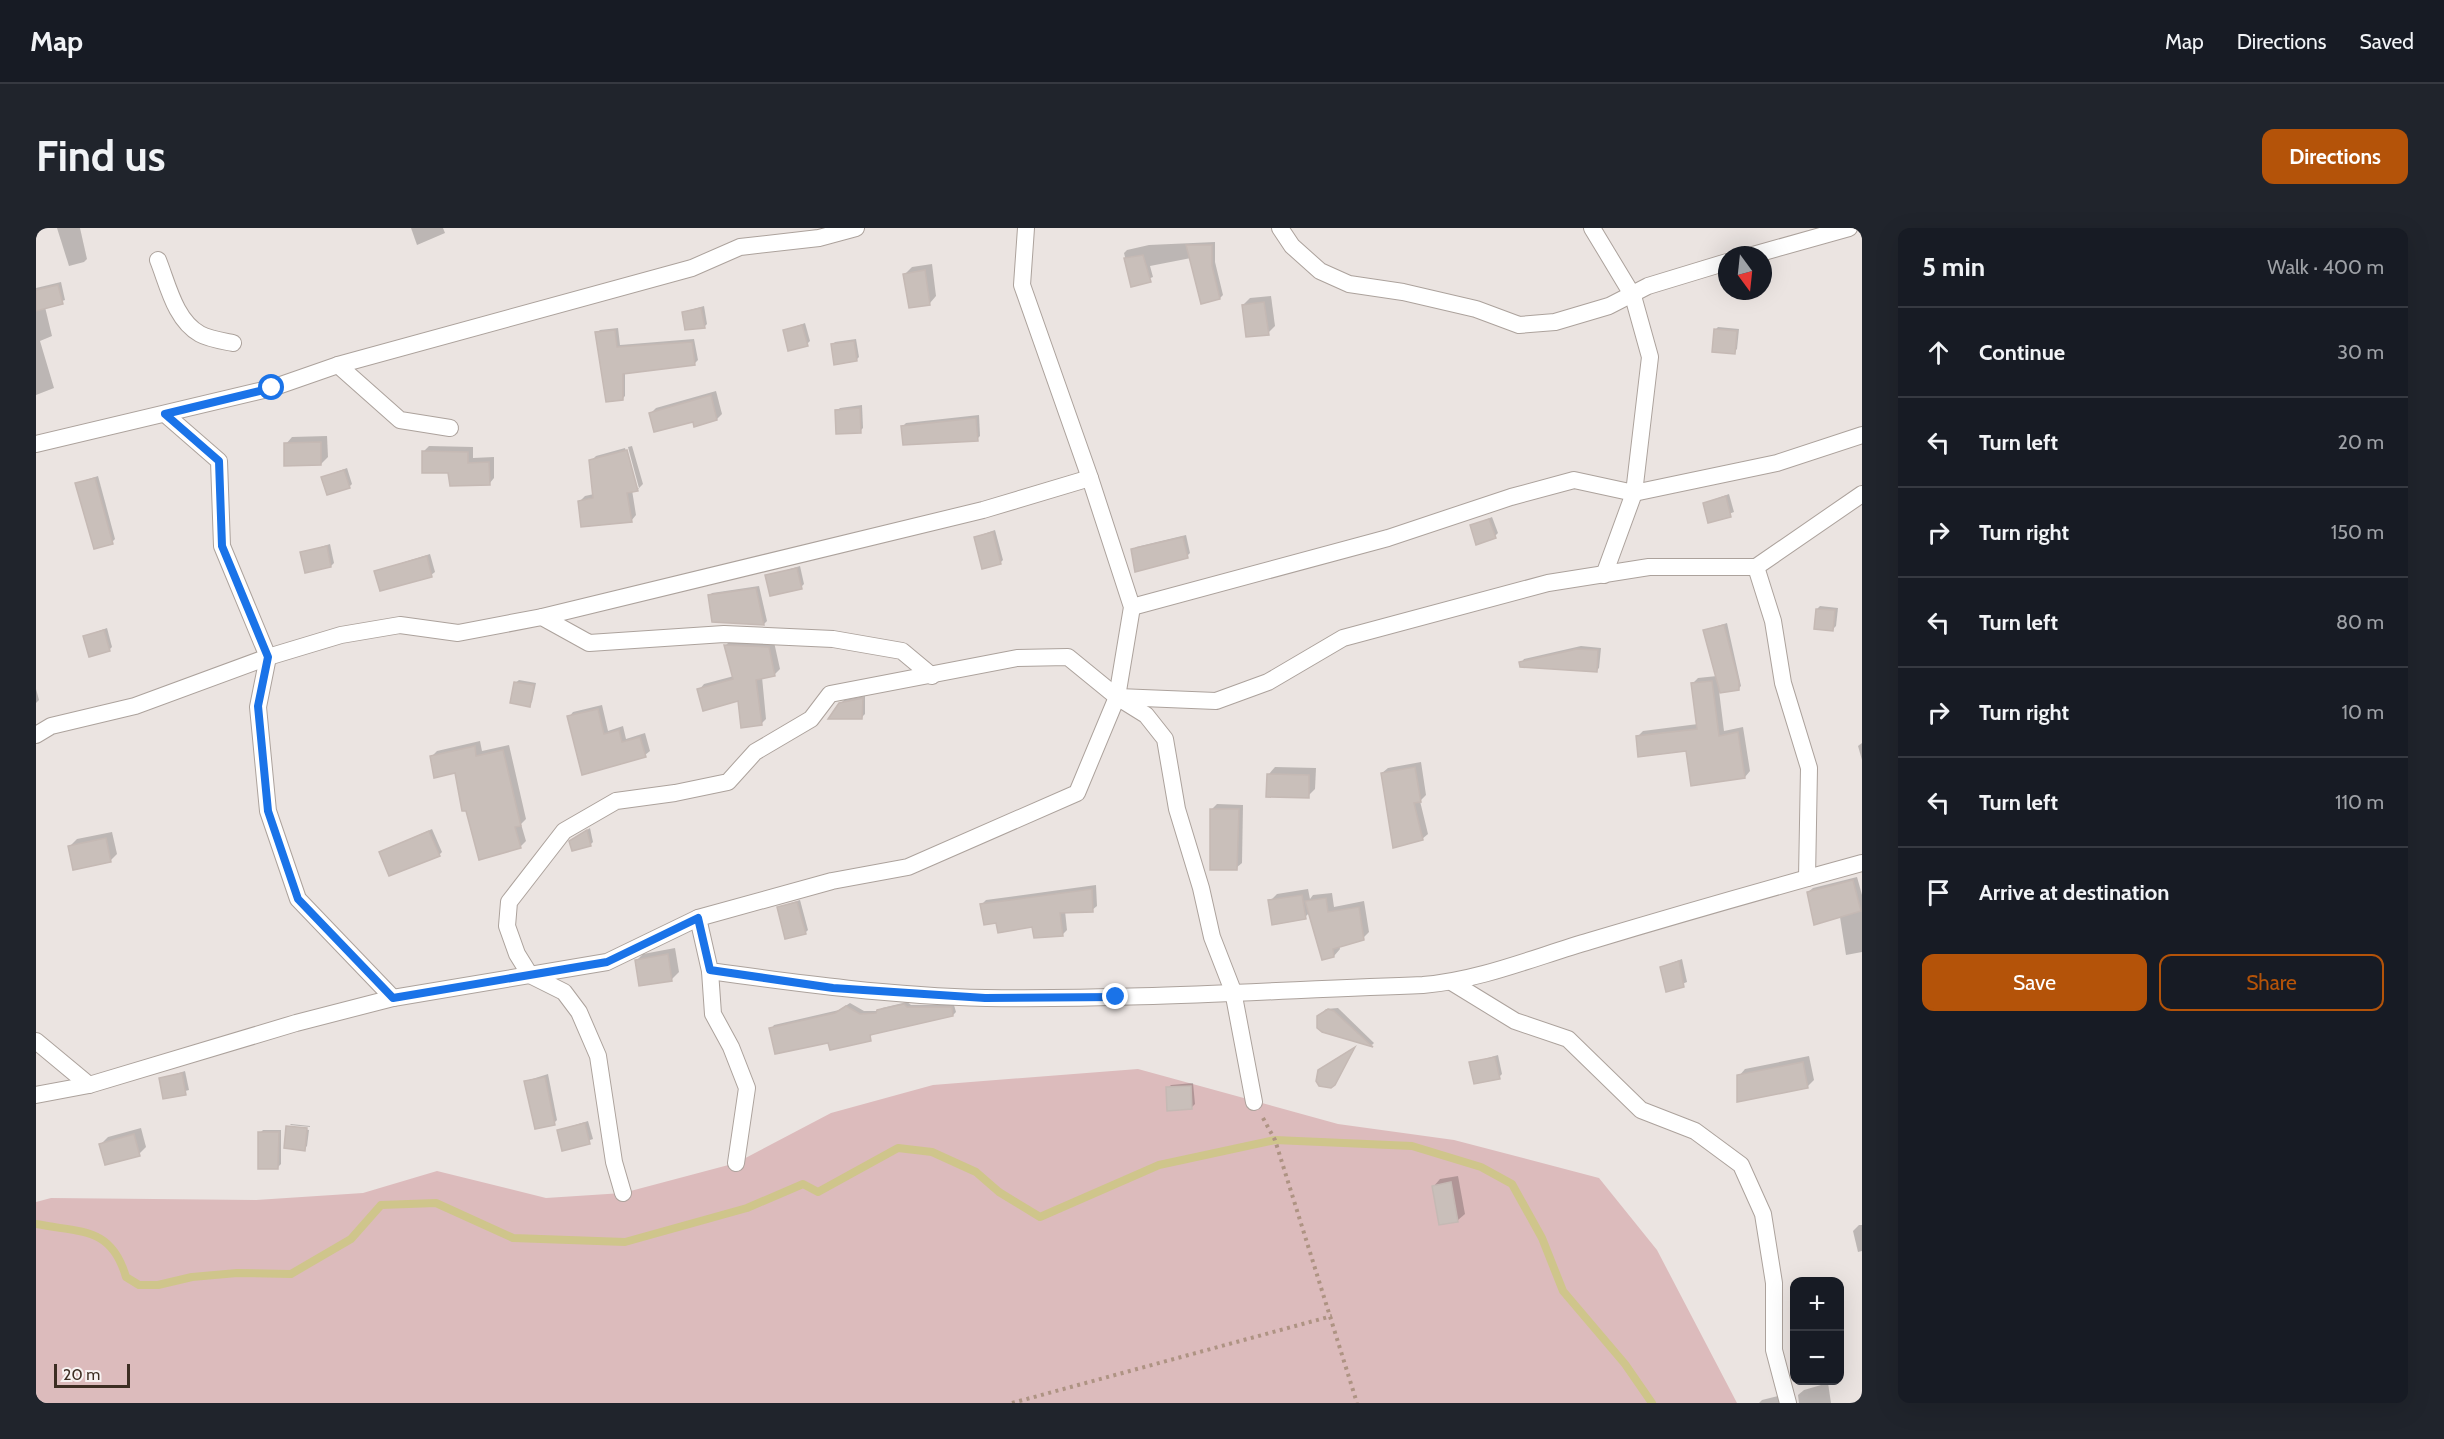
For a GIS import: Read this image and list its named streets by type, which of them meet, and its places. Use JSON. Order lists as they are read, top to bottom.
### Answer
{
  "scale_bar": "20 m",
  "north": "bottom",
  "page": {
    "header": "Map",
    "nav": ["Map", "Directions", "Saved"],
    "buttons": [
      "Directions",
      ["Save", "Share"]
    ],
    "title": "Find us",
    "heading": ["5 min", "Walk · 400 m"],
    "list": [
      ["Continue", "30 m"],
      ["Turn left", "20 m"],
      ["Turn right", "150 m"],
      ["Turn left", "80 m"],
      ["Turn right", "10 m"],
      ["Turn left", "110 m"],
      "Arrive at destination"
    ],
    "map_buttons": ["+", "−"],
    "scale": "20 m"
  }
}
